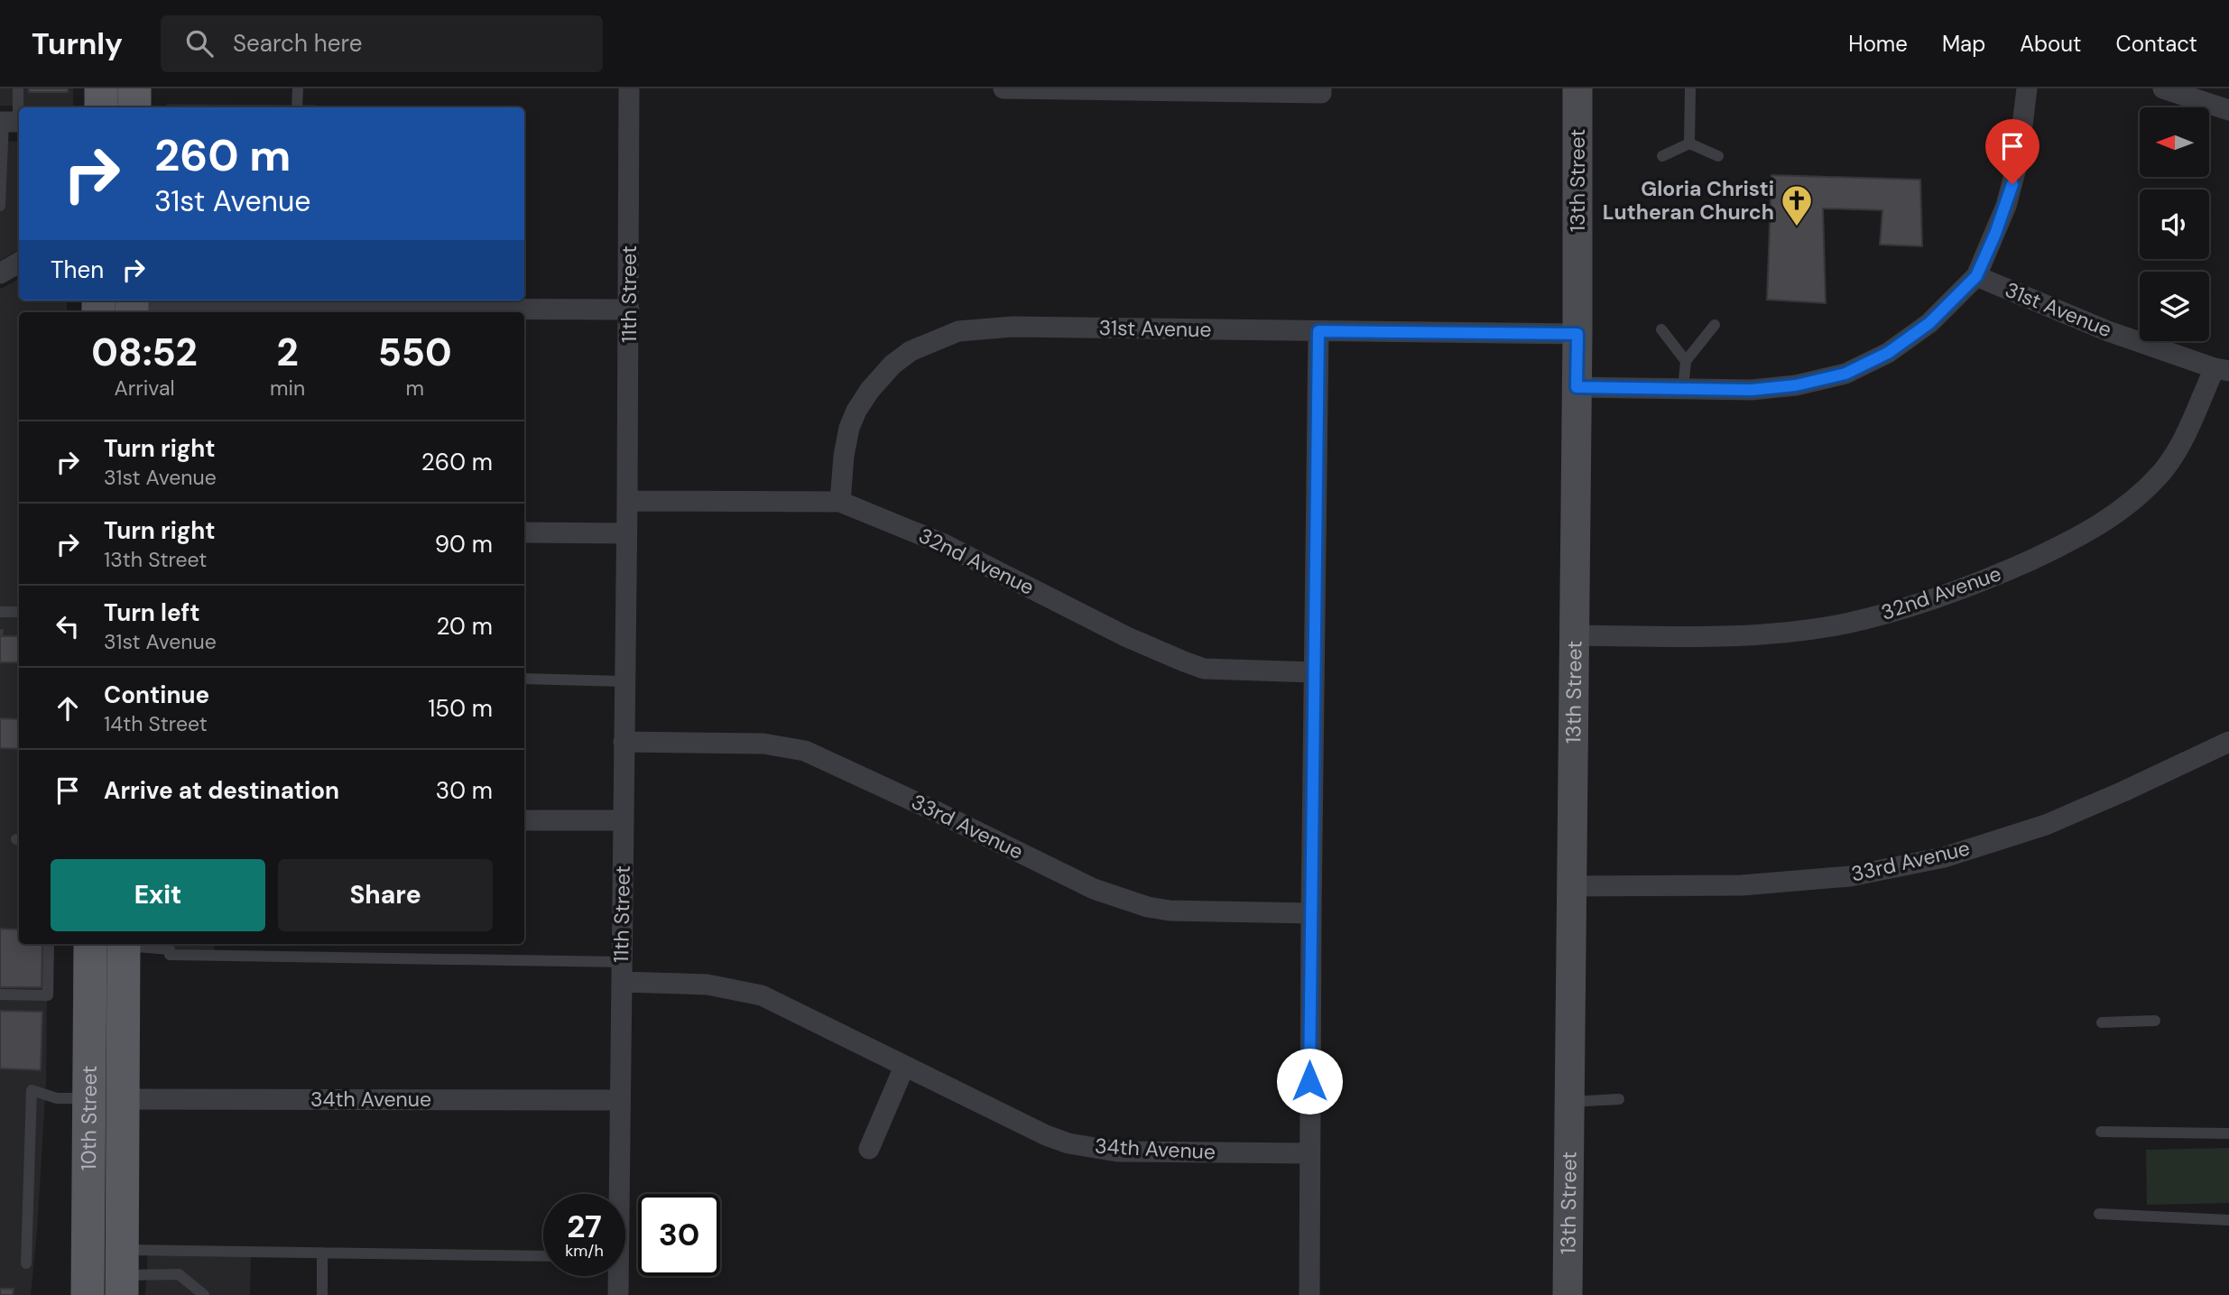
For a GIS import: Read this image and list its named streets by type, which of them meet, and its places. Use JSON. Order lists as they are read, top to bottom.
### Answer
{
  "streets": {
    "main road": ["10th Street"],
    "street": [
      "13th Street",
      "11th Street",
      "31st Avenue",
      "32nd Avenue",
      "33rd Avenue",
      "34th Avenue"
    ]
  },
  "crossings": [
    ["13th Street", "31st Avenue"],
    ["13th Street", "32nd Avenue"],
    ["13th Street", "33rd Avenue"],
    ["11th Street", "32nd Avenue"],
    ["11th Street", "33rd Avenue"],
    ["11th Street", "34th Avenue"],
    ["31st Avenue", "32nd Avenue"],
    ["34th Avenue", "10th Street"]
  ],
  "places": {
    "church": ["Gloria Christi Lutheran Church"]
  },
  "north": "left",
  "page": {
    "header": "Turnly",
    "search": "Search here",
    "nav": [
      "Home",
      "Map",
      "About",
      "Contact"
    ],
    "turn": ["260 m", "31st Avenue"],
    "then": "Then",
    "eta": [
      "08:52",
      "Arrival",
      "2",
      "min",
      "550",
      "m"
    ],
    "list": [
      {
        "name": "Turn right",
        "note": "31st Avenue",
        "value": "260 m"
      },
      {
        "name": "Turn right",
        "note": "13th Street",
        "value": "90 m"
      },
      {
        "name": "Turn left",
        "note": "31st Avenue",
        "value": "20 m"
      },
      {
        "name": "Continue",
        "note": "14th Street",
        "value": "150 m"
      },
      {
        "name": "Arrive at destination",
        "value": "30 m"
      }
    ],
    "buttons": ["Exit", "Share"],
    "speed": "27 km/h",
    "limit": "30"
  }
}
